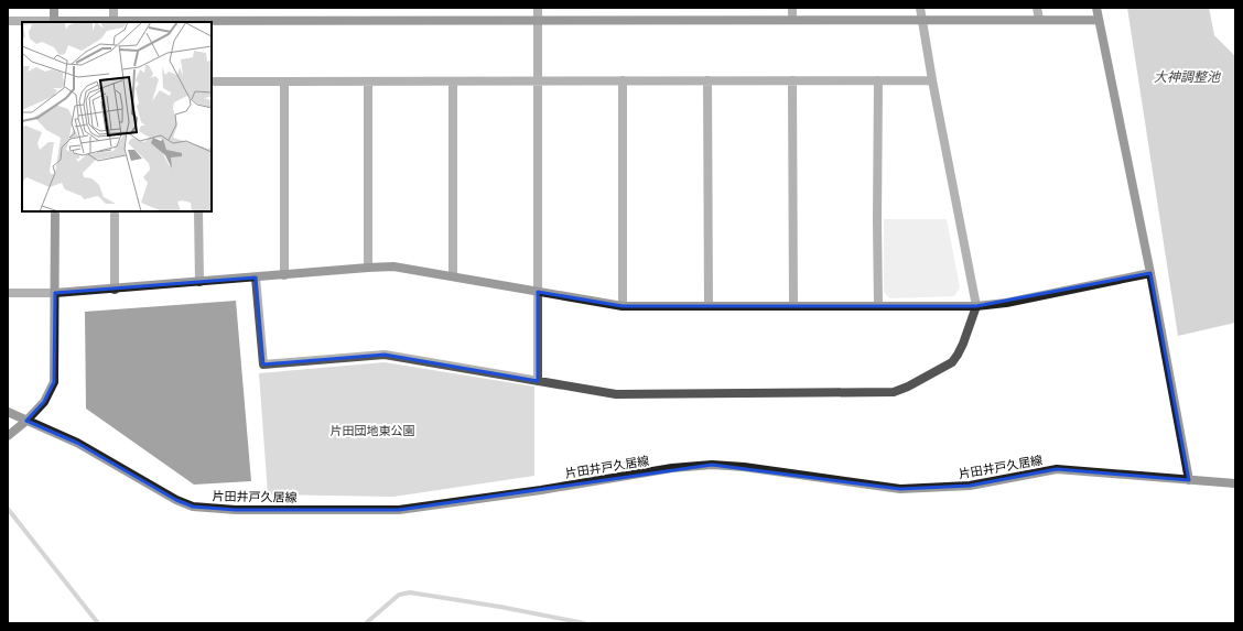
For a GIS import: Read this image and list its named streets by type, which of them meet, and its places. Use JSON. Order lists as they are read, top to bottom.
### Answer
{
  "streets": {
    "street": ["片田井戸久居線"]
  },
  "water": ["大神調整池"],
  "parks": ["片田団地東公園"]
}
